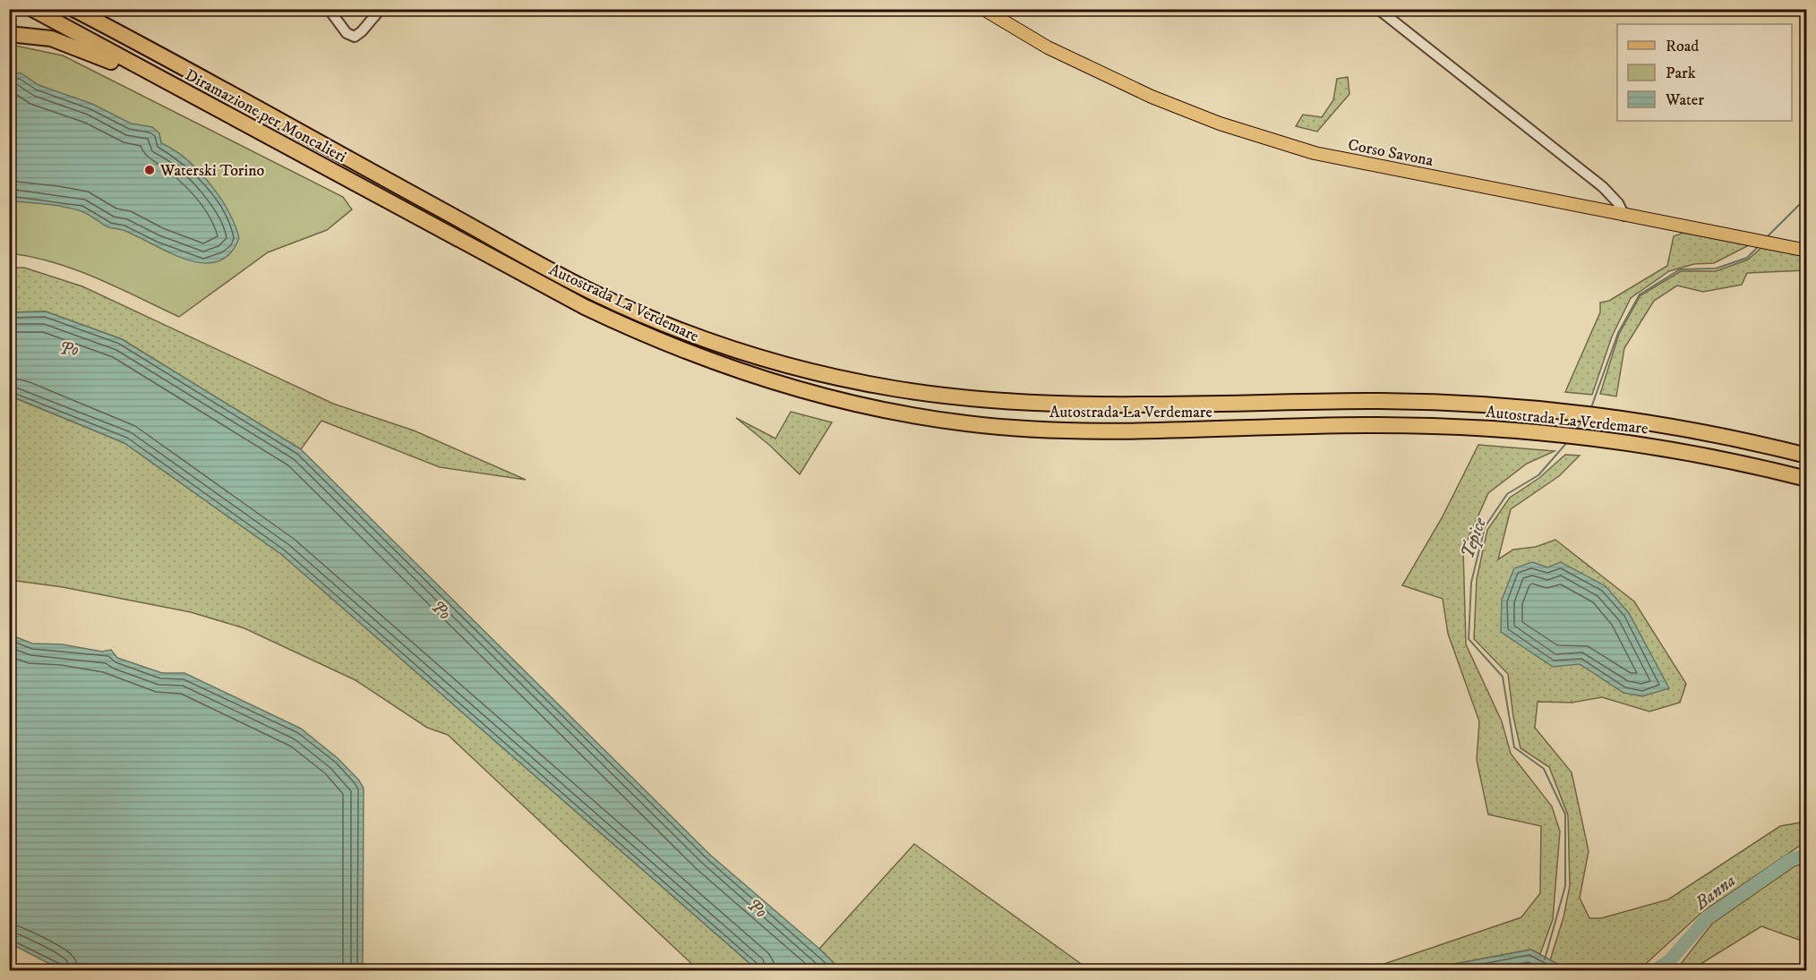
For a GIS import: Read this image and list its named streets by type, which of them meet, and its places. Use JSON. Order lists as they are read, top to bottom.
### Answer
{
  "streets": {
    "highway": ["Diramazione per Moncalieri", "Autostrada La Verdemare"],
    "main road": ["Corso Savona"]
  },
  "crossings": [
    ["Diramazione per Moncalieri", "Autostrada La Verdemare"]
  ],
  "water": ["Po", "Tepice", "Banna"],
  "places": ["Waterski Torino"],
  "legend": ["Road", "Park", "Water"]
}
